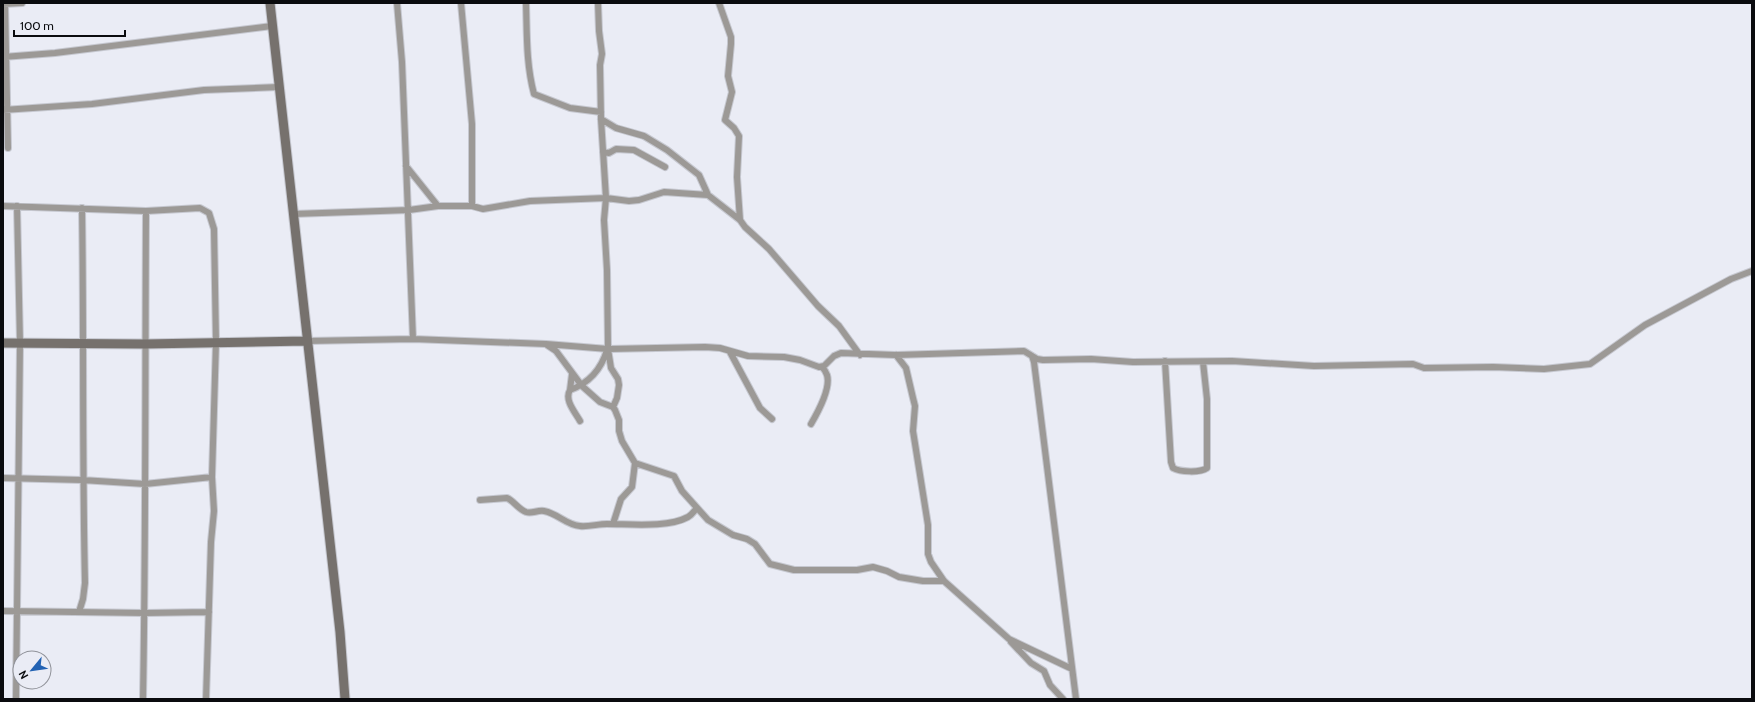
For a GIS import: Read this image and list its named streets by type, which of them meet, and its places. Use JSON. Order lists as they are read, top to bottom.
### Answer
{
  "scale_bar": "100 m",
  "north": "bottom left"
}
